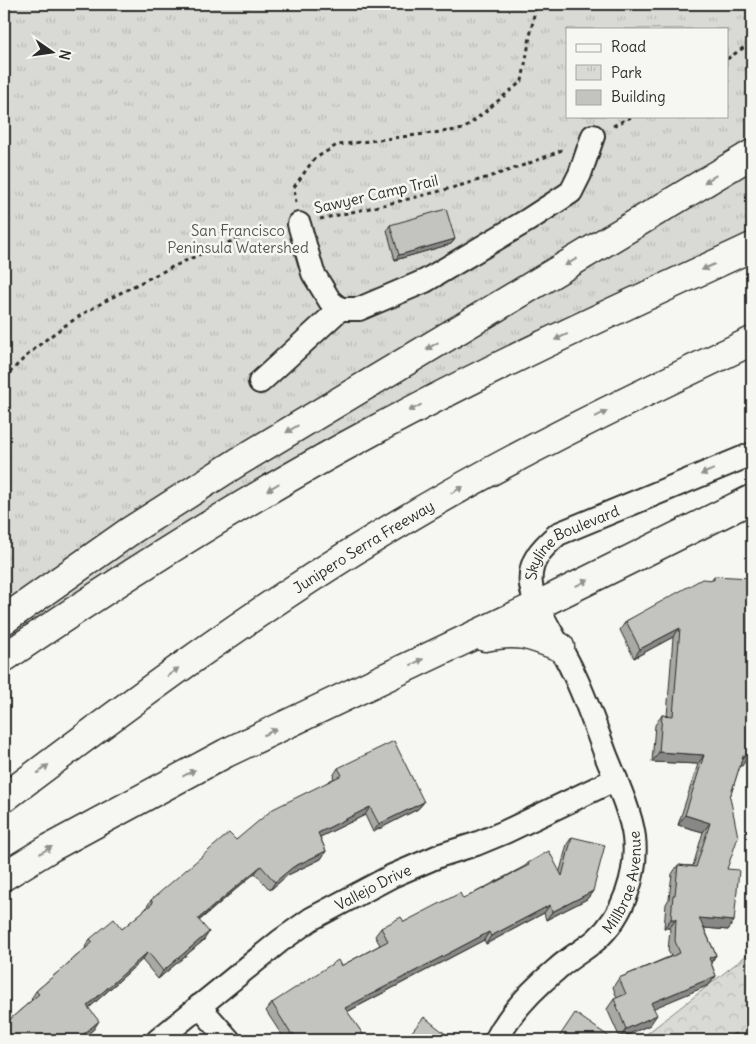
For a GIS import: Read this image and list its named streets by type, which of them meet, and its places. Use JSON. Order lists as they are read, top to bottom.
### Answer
{
  "streets": {
    "main road": ["Junipero Serra Freeway", "Skyline Boulevard"],
    "street": ["Millbrae Avenue", "Vallejo Drive"],
    "path": ["Sawyer Camp Trail"]
  },
  "crossings": [
    ["Skyline Boulevard", "Millbrae Avenue"],
    ["Millbrae Avenue", "Vallejo Drive"]
  ],
  "parks": ["San Francisco Peninsula Watershed"],
  "legend": ["Road", "Park", "Building"],
  "north": "right"
}
